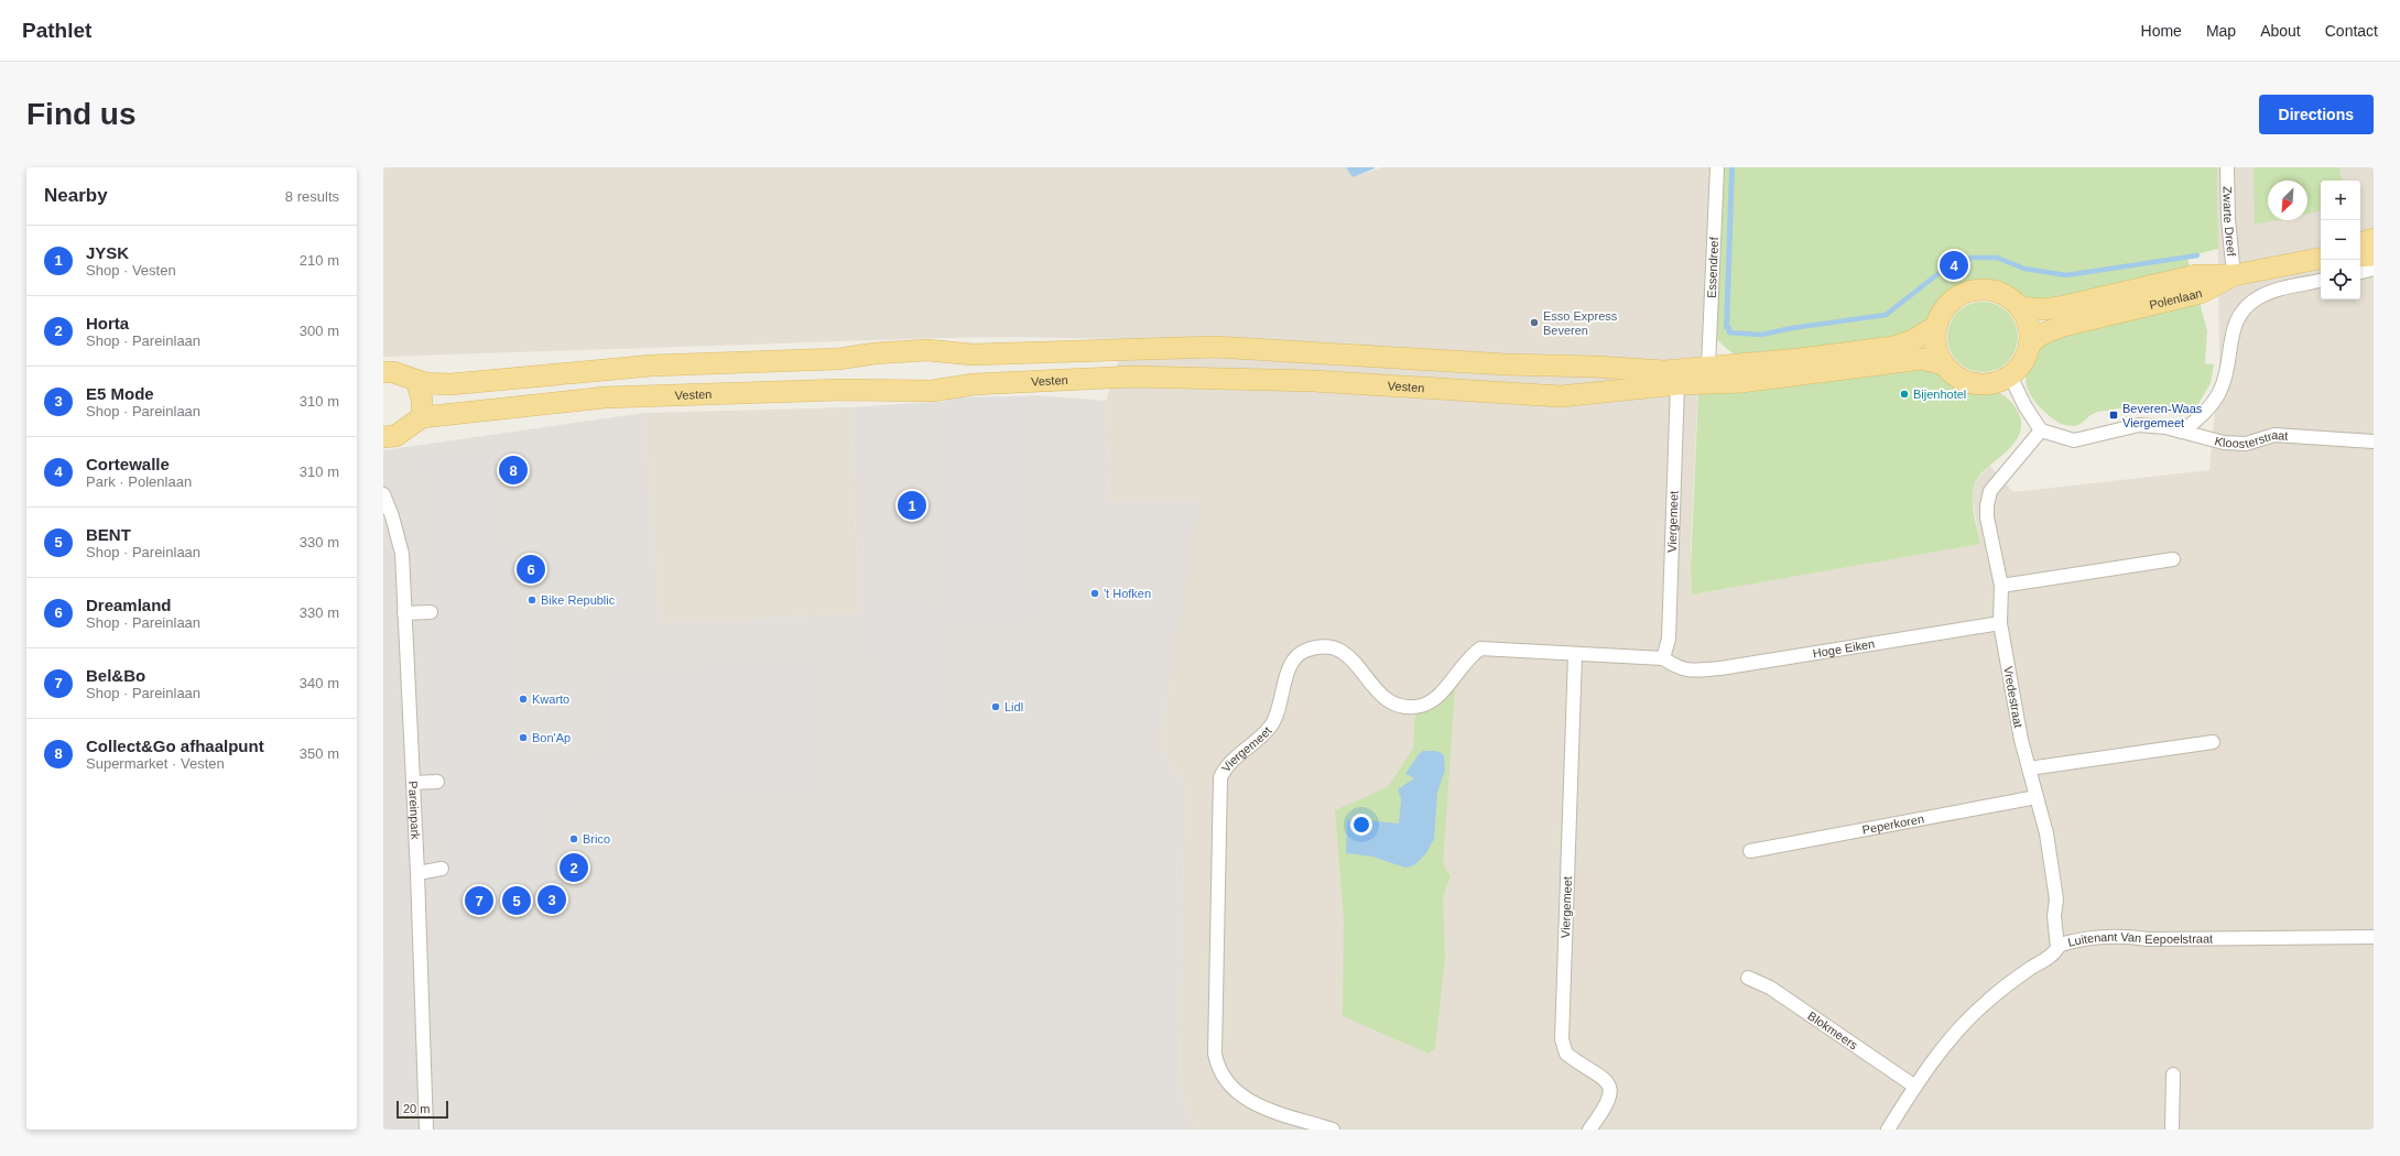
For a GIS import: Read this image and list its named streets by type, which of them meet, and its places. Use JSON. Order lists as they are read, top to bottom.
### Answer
{
  "streets": {
    "main road": ["Polenlaan", "Vesten"],
    "street": [
      "Zwarte Dreef",
      "Essendreef",
      "Kloosterstraat",
      "Viergemeet",
      "Hoge Eiken",
      "Vredestraat",
      "Pareinpark",
      "Peperkoren",
      "Luitenant Van Eepoelstraat",
      "Blokmeers"
    ]
  },
  "crossings": [
    ["Zwarte Dreef", "Polenlaan"],
    ["Polenlaan", "Vesten"],
    ["Vesten", "Viergemeet"],
    ["Kloosterstraat", "Vredestraat"],
    ["Viergemeet", "Hoge Eiken"],
    ["Hoge Eiken", "Vredestraat"],
    ["Vredestraat", "Peperkoren"],
    ["Vredestraat", "Luitenant Van Eepoelstraat"],
    ["Luitenant Van Eepoelstraat", "Blokmeers"]
  ],
  "places": {
    "other": [
      "Esso Express Beveren",
      "Bijenhotel",
      "'t Hofken",
      "Bike Republic",
      "Kwarto",
      "Lidl",
      "Bon'Ap",
      "Brico"
    ],
    "transit": ["Beveren-Waas Viergemeet"]
  },
  "scale_bar": "20 m",
  "north": "bottom left",
  "page": {
    "header": "Pathlet",
    "nav": [
      "Home",
      "Map",
      "About",
      "Contact"
    ],
    "buttons": "Directions",
    "title": "Find us",
    "heading": ["Nearby", "8 results"],
    "map_buttons": ["+", "−"],
    "list": [
      {
        "mark": "1",
        "name": "JYSK",
        "note": "Shop · Vesten",
        "value": "210 m"
      },
      {
        "mark": "2",
        "name": "Horta",
        "note": "Shop · Pareinlaan",
        "value": "300 m"
      },
      {
        "mark": "3",
        "name": "E5 Mode",
        "note": "Shop · Pareinlaan",
        "value": "310 m"
      },
      {
        "mark": "4",
        "name": "Cortewalle",
        "note": "Park · Polenlaan",
        "value": "310 m"
      },
      {
        "mark": "5",
        "name": "BENT",
        "note": "Shop · Pareinlaan",
        "value": "330 m"
      },
      {
        "mark": "6",
        "name": "Dreamland",
        "note": "Shop · Pareinlaan",
        "value": "330 m"
      },
      {
        "mark": "7",
        "name": "Bel&Bo",
        "note": "Shop · Pareinlaan",
        "value": "340 m"
      },
      {
        "mark": "8",
        "name": "Collect&Go afhaalpunt",
        "note": "Supermarket · Vesten",
        "value": "350 m"
      }
    ],
    "pins": [
      "4",
      "8",
      "1",
      "6",
      "2",
      "3",
      "5",
      "7"
    ],
    "scale": "20 m"
  }
}
